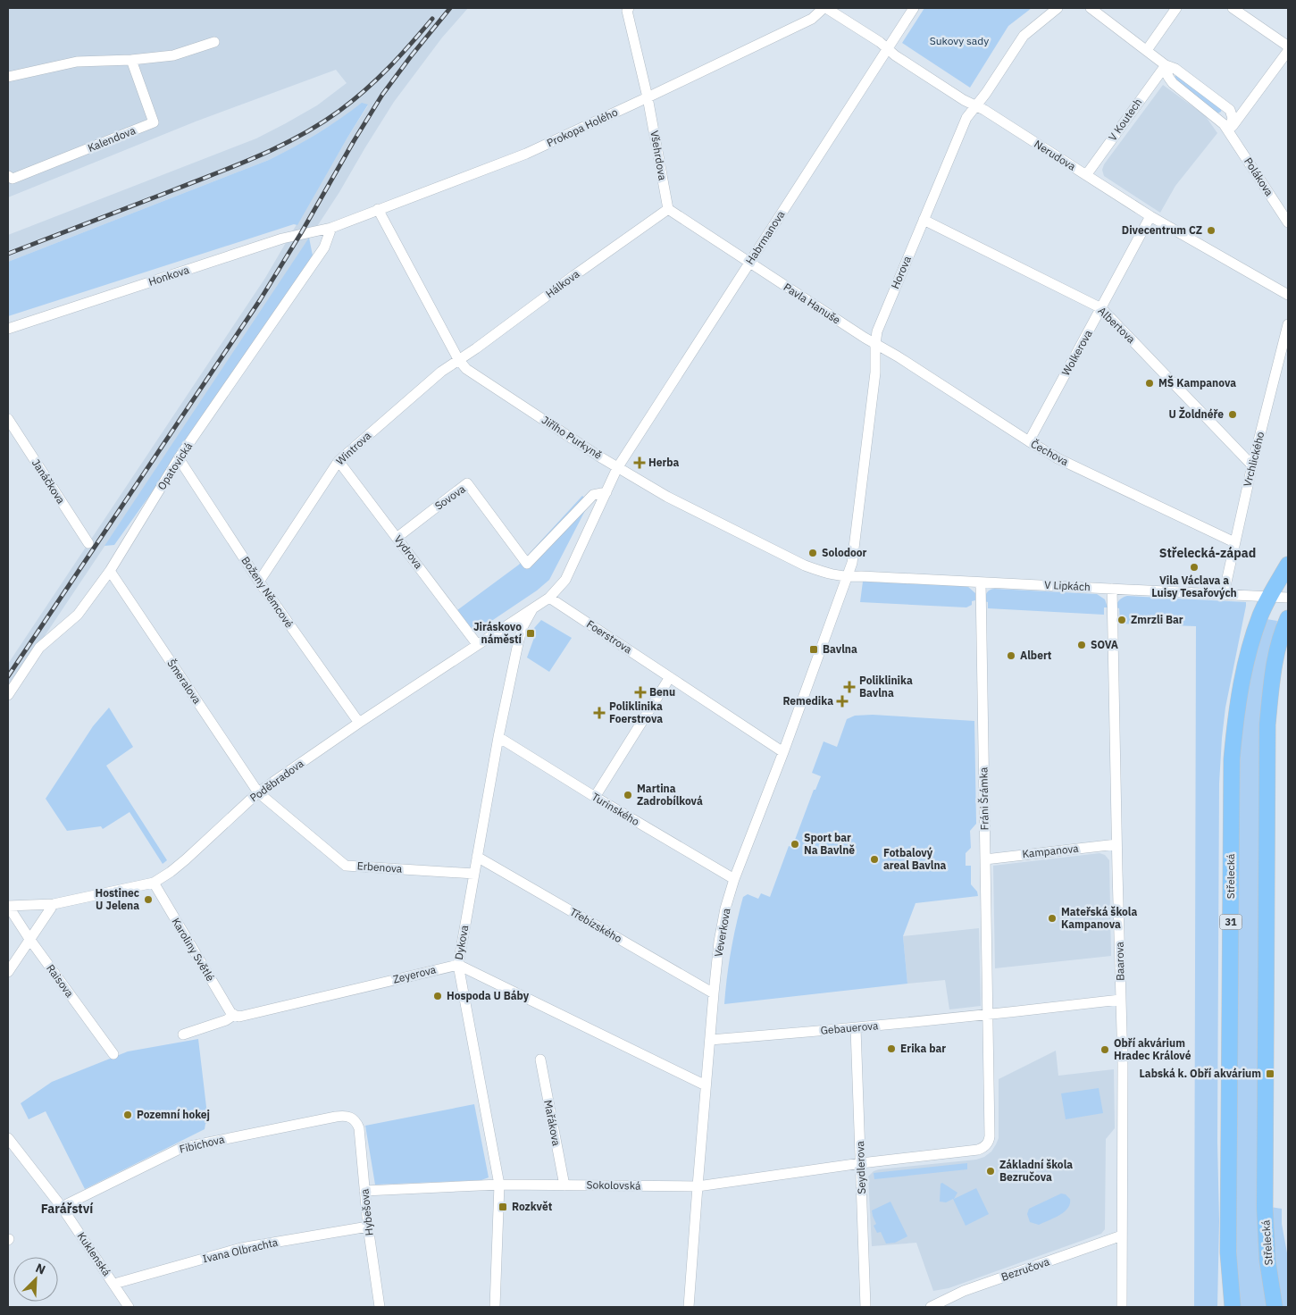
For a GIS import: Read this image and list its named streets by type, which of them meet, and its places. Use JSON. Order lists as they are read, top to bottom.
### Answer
{
  "streets": {
    "main road": ["Střelecká", "31"],
    "street": [
      "V Koutech",
      "Prokopa Holého",
      "Kalendova",
      "Všehrdova",
      "Nerudova",
      "Polákova",
      "Habrmanova",
      "Horova",
      "Honkova",
      "Hálkova",
      "Pavla Hanuše",
      "Albertova",
      "Wolkerova",
      "Jiřího Purkyně",
      "Wintrova",
      "Čechova",
      "Vrchlického",
      "Opatovická",
      "Janáčkova",
      "Sovova",
      "Vydrova",
      "V Lipkách",
      "Boženy Němcové",
      "Foerstrova",
      "Šmeralova",
      "Poděbradova",
      "Fráni Šrámka",
      "Turinského",
      "Kampanova",
      "Erbenova",
      "Třebízského",
      "Veverkova",
      "Dykova",
      "Karoliny Světlé",
      "Baarova",
      "Zeyerova",
      "Raisova",
      "Gebauerova",
      "Mařákova",
      "Fibichova",
      "Seydlerova",
      "Sokolovská",
      "Hybešova",
      "Ivana Olbrachta",
      "Kuklenská",
      "Bezručova"
    ]
  },
  "crossings": [
    ["V Koutech", "Nerudova"],
    ["Prokopa Holého", "Všehrdova"],
    ["Prokopa Holého", "Nerudova"],
    ["Prokopa Holého", "Honkova"],
    ["Prokopa Holého", "Jiřího Purkyně"],
    ["Prokopa Holého", "Opatovická"],
    ["Všehrdova", "Hálkova"],
    ["Nerudova", "Habrmanova"],
    ["Nerudova", "Horova"],
    ["Nerudova", "Wolkerova"],
    ["Habrmanova", "Pavla Hanuše"],
    ["Habrmanova", "Jiřího Purkyně"],
    ["Horova", "Pavla Hanuše"],
    ["Horova", "Albertova"],
    ["Horova", "Jiřího Purkyně"],
    ["Horova", "Čechova"],
    ["Horova", "V Lipkách"],
    ["Horova", "Veverkova"],
    ["Honkova", "Opatovická"],
    ["Hálkova", "Jiřího Purkyně"],
    ["Hálkova", "Wintrova"],
    ["Pavla Hanuše", "Čechova"],
    ["Albertova", "Wolkerova"],
    ["Albertova", "Vrchlického"],
    ["Wolkerova", "Čechova"],
    ["Jiřího Purkyně", "Wintrova"],
    ["Jiřího Purkyně", "V Lipkách"],
    ["Jiřího Purkyně", "Veverkova"],
    ["Wintrova", "Vydrova"],
    ["Wintrova", "Boženy Němcové"],
    ["Čechova", "Vrchlického"],
    ["Vrchlického", "V Lipkách"],
    ["Opatovická", "Boženy Němcové"],
    ["Opatovická", "Šmeralova"],
    ["Sovova", "Vydrova"],
    ["Vydrova", "Poděbradova"],
    ["V Lipkách", "Fráni Šrámka"],
    ["V Lipkách", "Střelecká"],
    ["V Lipkách", "Veverkova"],
    ["V Lipkách", "Baarova"],
    ["Boženy Němcové", "Poděbradova"],
    ["Foerstrova", "Veverkova"],
    ["Šmeralova", "Poděbradova"],
    ["Šmeralova", "Erbenova"],
    ["Poděbradova", "Erbenova"],
    ["Poděbradova", "Dykova"],
    ["Poděbradova", "Karoliny Světlé"],
    ["Poděbradova", "Raisova"],
    ["Fráni Šrámka", "Kampanova"],
    ["Fráni Šrámka", "Gebauerova"],
    ["Turinského", "Veverkova"],
    ["Turinského", "Dykova"],
    ["Kampanova", "Baarova"],
    ["Erbenova", "Dykova"],
    ["Třebízského", "Veverkova"],
    ["Třebízského", "Dykova"],
    ["Veverkova", "Gebauerova"],
    ["Veverkova", "Sokolovská"],
    ["Dykova", "Zeyerova"],
    ["Dykova", "Sokolovská"],
    ["Karoliny Světlé", "Zeyerova"],
    ["Baarova", "Gebauerova"],
    ["Baarova", "Bezručova"],
    ["Gebauerova", "Seydlerova"],
    ["Mařákova", "Sokolovská"],
    ["Fibichova", "Hybešova"],
    ["Fibichova", "Kuklenská"],
    ["Seydlerova", "Sokolovská"],
    ["Sokolovská", "Hybešova"],
    ["Hybešova", "Ivana Olbrachta"],
    ["Ivana Olbrachta", "Kuklenská"]
  ],
  "districts": ["Střelecká-západ", "Farářství"],
  "parks": ["Sukovy sady"],
  "places": {
    "other": [
      "Divecentrum CZ",
      "MŠ Kampanova",
      "U Žoldnéře",
      "Solodoor",
      "Vila Václava a Luisy Tesařových",
      "Zmrzli Bar",
      "SOVA",
      "Albert",
      "Martina Zadrobílková",
      "Sport bar Na Bavlně",
      "Fotbalový areal Bavlna",
      "Hostinec U Jelena",
      "Mateřská škola Kampanova",
      "Hospoda U Báby",
      "Erika bar",
      "Obří akvárium Hradec Králové",
      "Pozemní hokej",
      "Základní škola Bezručova"
    ],
    "health": [
      "Herba",
      "Poliklinika Bavlna",
      "Benu",
      "Remedika",
      "Poliklinika Foerstrova"
    ],
    "transit": [
      "Jiráskovo náměstí",
      "Bavlna",
      "Labská k. Obří akvárium",
      "Rozkvět"
    ]
  },
  "north": "top right"
}
